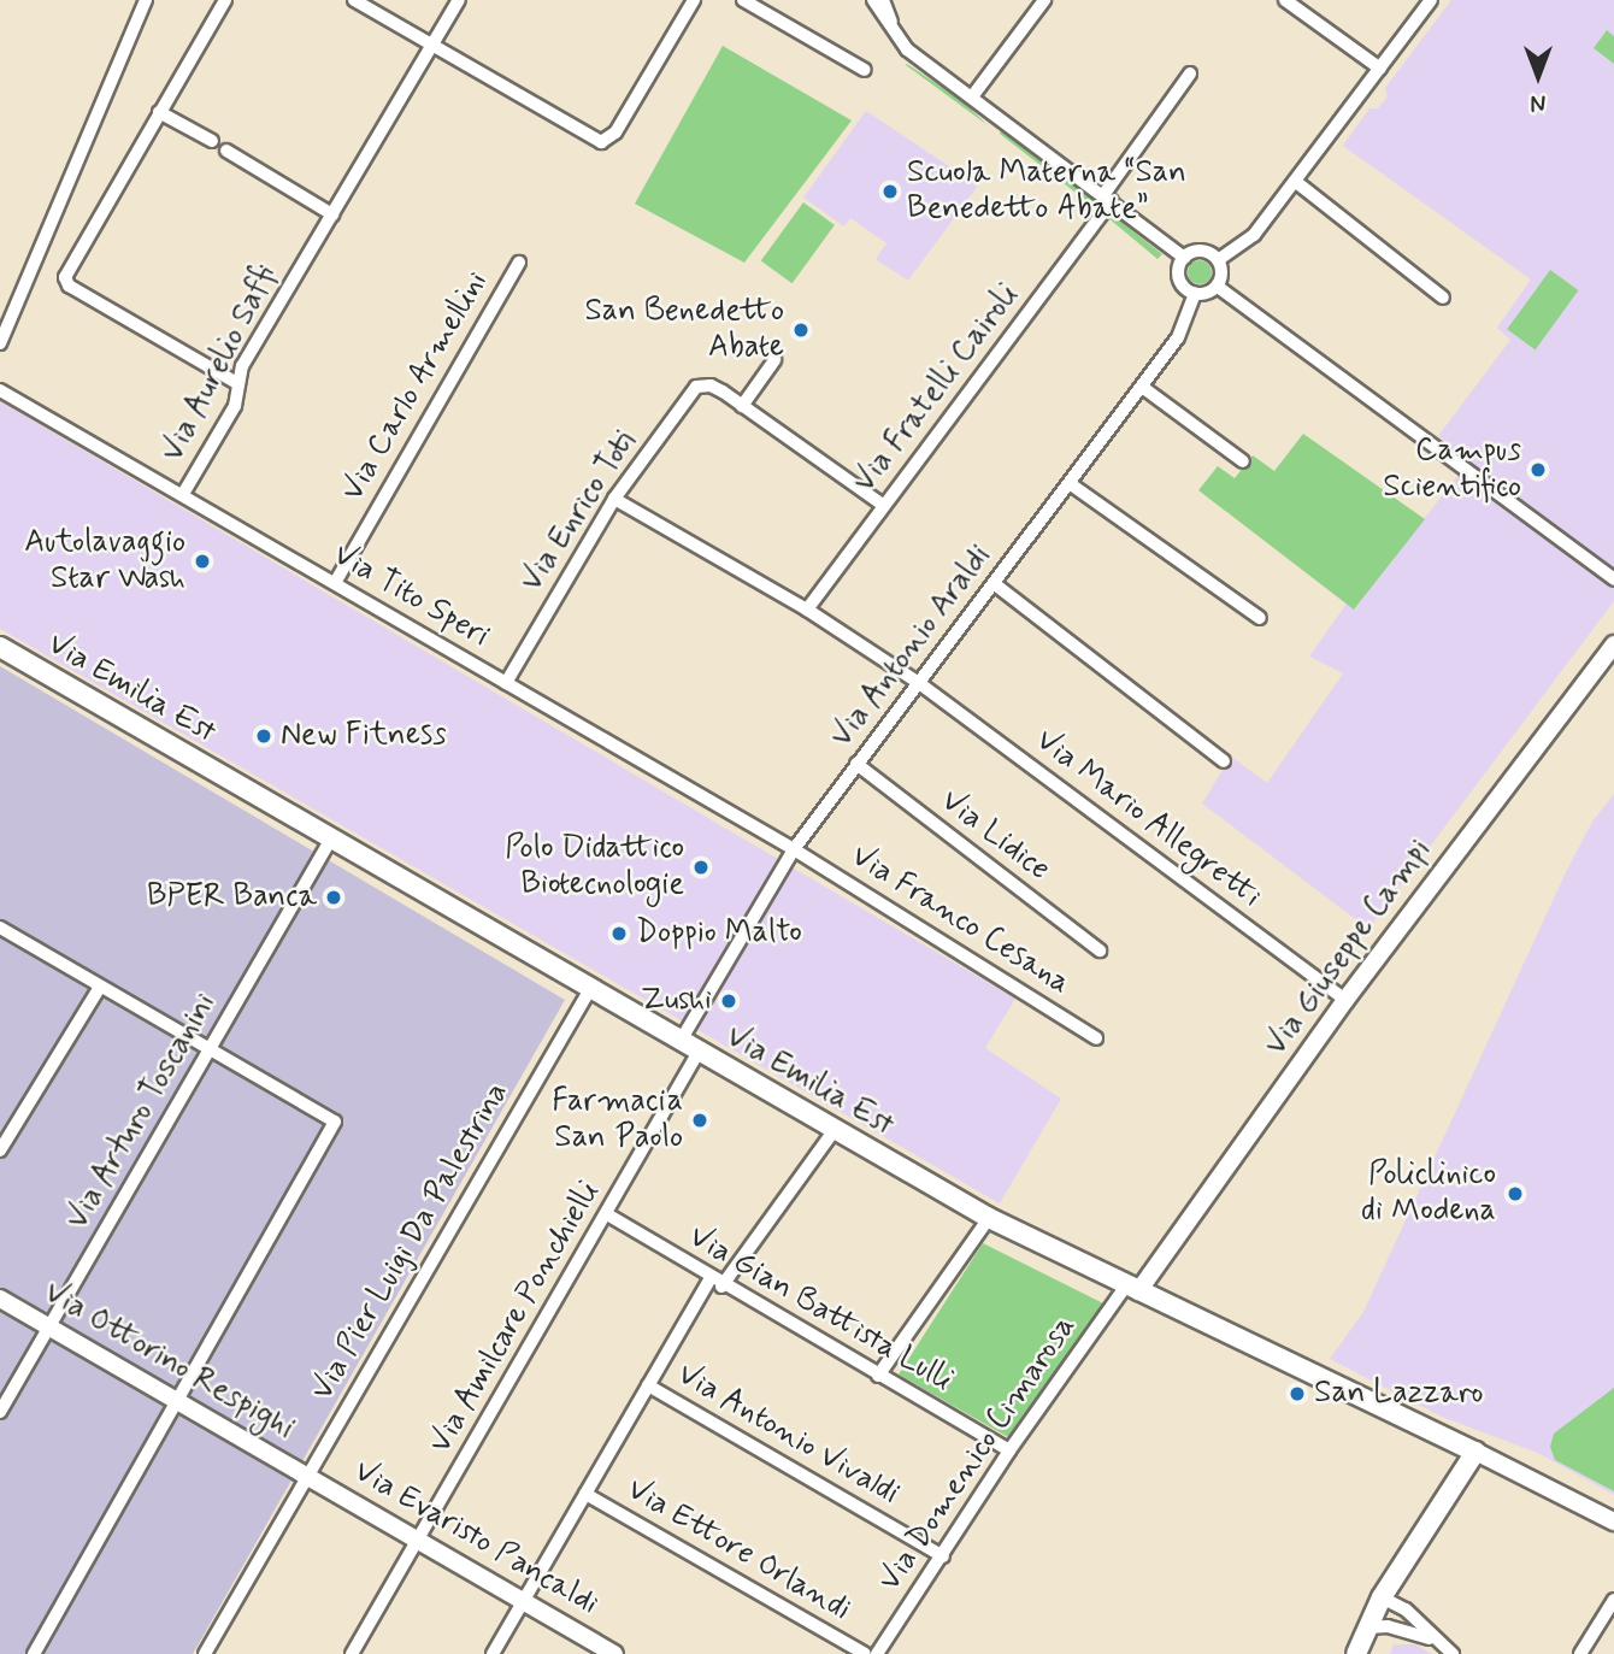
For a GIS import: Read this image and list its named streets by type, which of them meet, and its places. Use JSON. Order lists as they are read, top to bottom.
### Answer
{
  "streets": {
    "main road": ["Via Emilia Est"],
    "street": [
      "Via Aurelio Saffi",
      "Via Carlo Armellini",
      "Via Fratelli Cairoli",
      "Via Enrico Toti",
      "Via Tito Speri",
      "Via Antonio Araldi",
      "Via Mario Allegretti",
      "Via Lidice",
      "Via Franco Cesana",
      "Via Giuseppe Campi",
      "Via Arturo Toscanini",
      "Via Pier Luigi Da Palestrina",
      "Via Gian Battista Lulli",
      "Via Amilcare Ponchielli",
      "Via Ottorino Respighi",
      "Via Antonio Vivaldi",
      "Via Domenico Cimarosa",
      "Via Evaristo Pancaldi",
      "Via Ettore Orlandi"
    ]
  },
  "crossings": [
    ["Via Aurelio Saffi", "Via Tito Speri"],
    ["Via Carlo Armellini", "Via Tito Speri"],
    ["Via Fratelli Cairoli", "Via Mario Allegretti"],
    ["Via Enrico Toti", "Via Tito Speri"],
    ["Via Enrico Toti", "Via Mario Allegretti"],
    ["Via Tito Speri", "Via Antonio Araldi"],
    ["Via Tito Speri", "Via Franco Cesana"],
    ["Via Antonio Araldi", "Via Emilia Est"],
    ["Via Antonio Araldi", "Via Mario Allegretti"],
    ["Via Antonio Araldi", "Via Lidice"],
    ["Via Antonio Araldi", "Via Franco Cesana"],
    ["Via Emilia Est", "Via Giuseppe Campi"],
    ["Via Emilia Est", "Via Arturo Toscanini"],
    ["Via Emilia Est", "Via Pier Luigi Da Palestrina"],
    ["Via Emilia Est", "Via Amilcare Ponchielli"],
    ["Via Emilia Est", "Via Domenico Cimarosa"],
    ["Via Mario Allegretti", "Via Giuseppe Campi"],
    ["Via Giuseppe Campi", "Via Domenico Cimarosa"],
    ["Via Arturo Toscanini", "Via Ottorino Respighi"],
    ["Via Pier Luigi Da Palestrina", "Via Ottorino Respighi"],
    ["Via Pier Luigi Da Palestrina", "Via Evaristo Pancaldi"],
    ["Via Gian Battista Lulli", "Via Amilcare Ponchielli"],
    ["Via Gian Battista Lulli", "Via Domenico Cimarosa"],
    ["Via Amilcare Ponchielli", "Via Evaristo Pancaldi"],
    ["Via Ottorino Respighi", "Via Evaristo Pancaldi"],
    ["Via Antonio Vivaldi", "Via Domenico Cimarosa"]
  ],
  "places": [
    "Scuola Materna “San Benedetto Abate”",
    "San Benedetto Abate",
    "Campus Scientifico",
    "Autolavaggio Star Wash",
    "New Fitness",
    "Polo Didattico Biotecnologie",
    "BPER Banca",
    "Doppio Malto",
    "Zushi",
    "Farmacia San Paolo",
    "Policlinico di Modena",
    "San Lazzaro"
  ],
  "north": "bottom"
}
